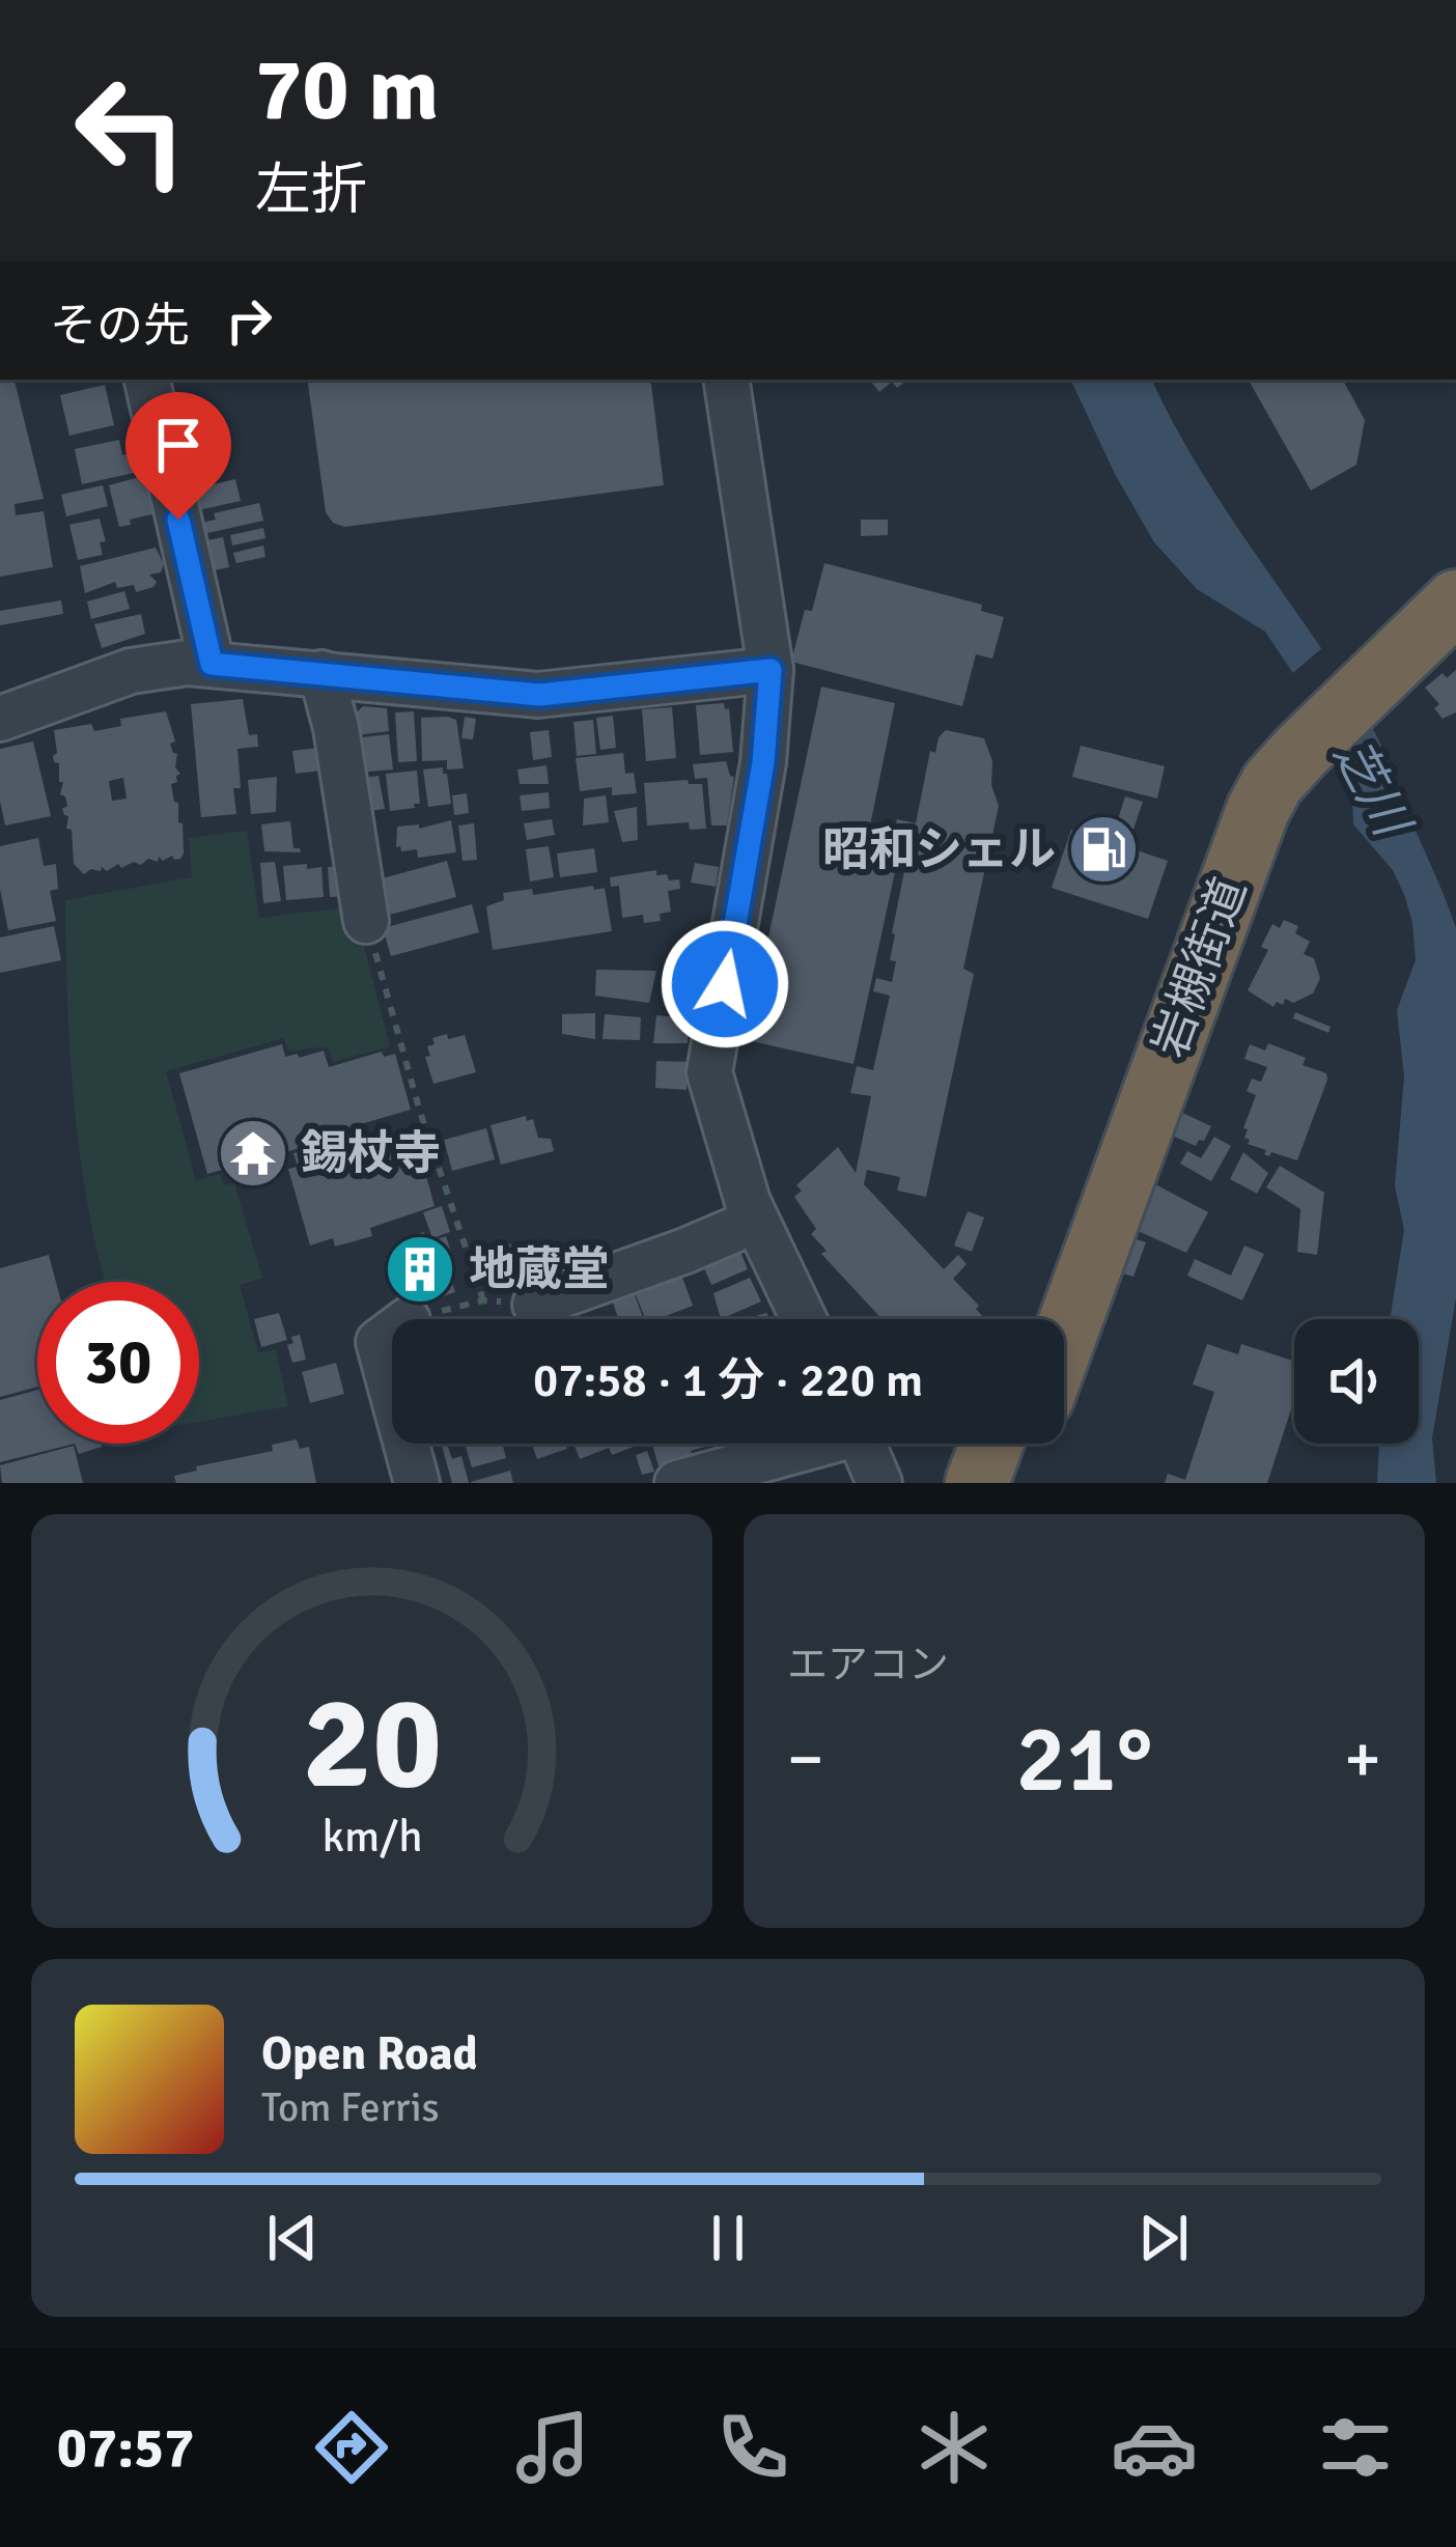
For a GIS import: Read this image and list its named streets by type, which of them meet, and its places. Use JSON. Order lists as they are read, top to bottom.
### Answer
{
  "streets": {
    "highway": ["岩槻街道"]
  },
  "water": ["芝川"],
  "places": {
    "fuel station": ["昭和シェル"],
    "temple": ["錫杖寺"],
    "building": ["地蔵堂"]
  },
  "page": {
    "turn": ["70 m", "左折"],
    "then": "その先",
    "limit": "30",
    "trip": "07:58 · 1 分 · 220 m",
    "tile": "エアコン",
    "heat": ["−", "21°", "+"],
    "song": ["Open Road", "Tom Ferris"],
    "tabs": "07:57",
    "gauge": ["20", "km/h"]
  }
}
